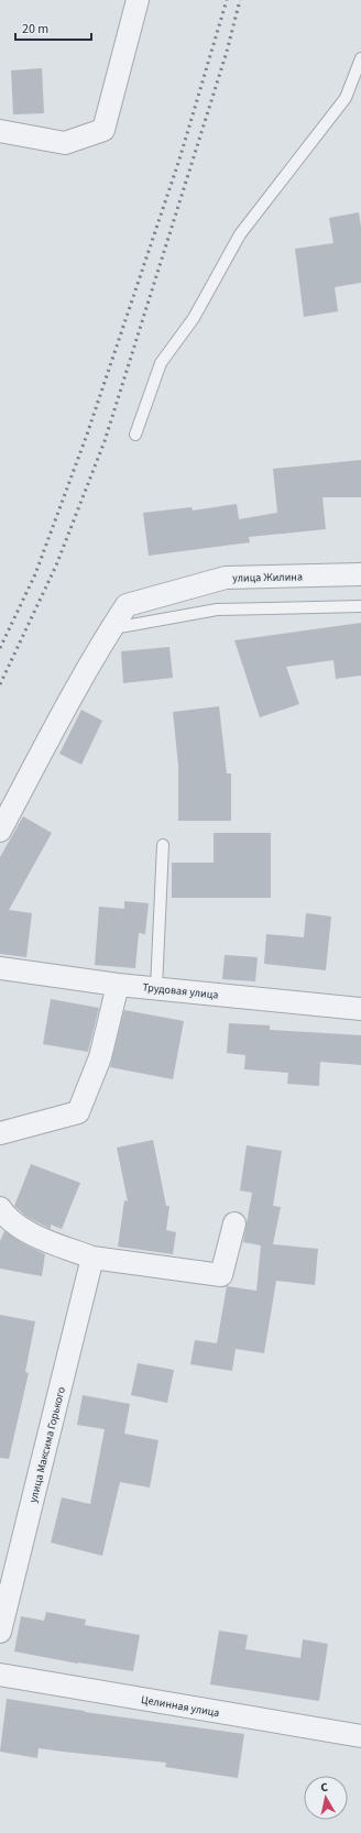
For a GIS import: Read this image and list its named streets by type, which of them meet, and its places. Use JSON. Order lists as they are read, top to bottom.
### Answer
{
  "streets": {
    "street": [
      "улица Жилина",
      "Трудовая улица",
      "улица Максима Горького",
      "Целинная улица"
    ]
  },
  "scale_bar": "20 m",
  "north": "top"
}
